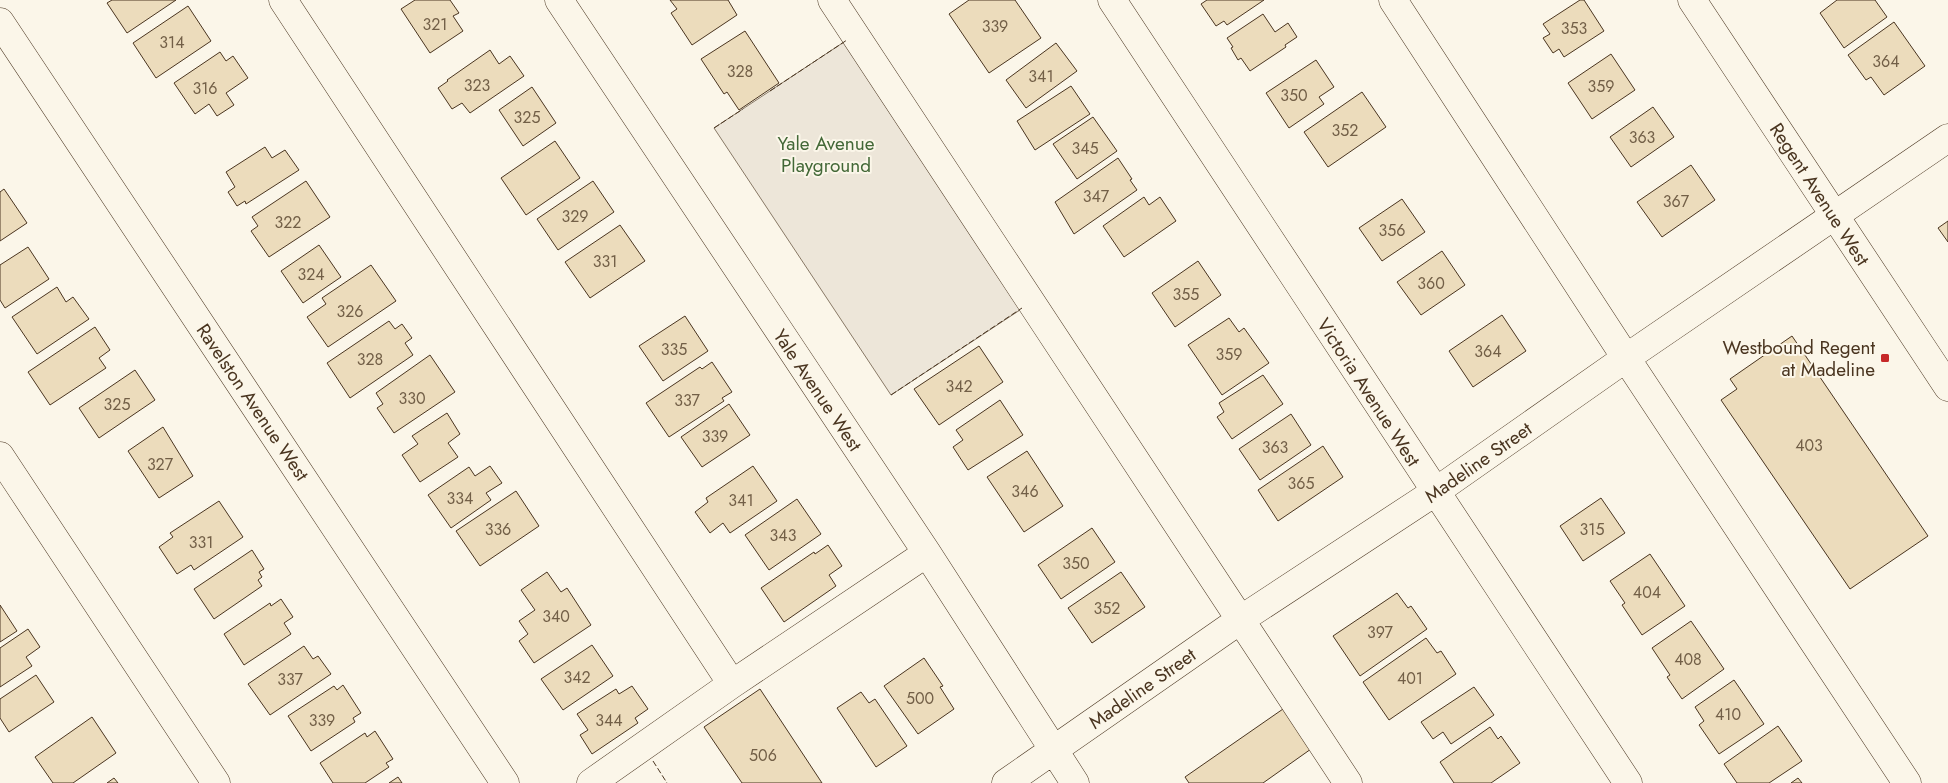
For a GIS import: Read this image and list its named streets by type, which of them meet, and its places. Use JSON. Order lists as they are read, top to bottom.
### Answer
{
  "streets": {
    "street": [
      "Regent Avenue West",
      "Yale Avenue West",
      "Victoria Avenue West",
      "Ravelston Avenue West",
      "Madeline Street"
    ]
  },
  "crossings": [
    ["Regent Avenue West", "Madeline Street"],
    ["Yale Avenue West", "Madeline Street"],
    ["Victoria Avenue West", "Madeline Street"]
  ],
  "parks": ["Yale Avenue Playground"],
  "places": {
    "transit": ["Westbound Regent at Madeline"]
  },
  "house_numbers": [
    "321",
    "339",
    "353",
    "314",
    "364",
    "328",
    "341",
    "323",
    "359",
    "316",
    "350",
    "325",
    "352",
    "363",
    "345",
    "347",
    "367",
    "329",
    "322",
    "356",
    "331",
    "324",
    "360",
    "355",
    "326",
    "335",
    "364",
    "359",
    "328",
    "342",
    "330",
    "337",
    "325",
    "339",
    "403",
    "363",
    "327",
    "365",
    "346",
    "334",
    "341",
    "336",
    "315",
    "343",
    "331",
    "350",
    "404",
    "352",
    "340",
    "397",
    "408",
    "342",
    "401",
    "337",
    "500",
    "410",
    "339",
    "344",
    "506"
  ]
}
